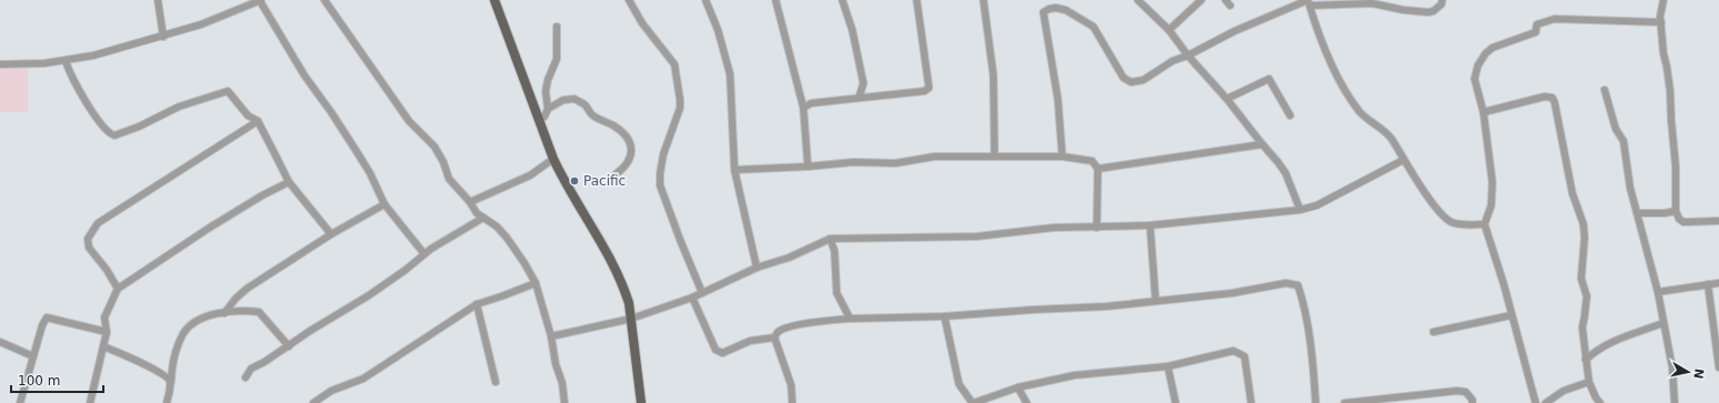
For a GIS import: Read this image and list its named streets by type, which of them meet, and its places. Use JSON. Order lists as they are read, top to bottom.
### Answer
{
  "places": ["Pacific"],
  "scale_bar": "100 m",
  "north": "right"
}
